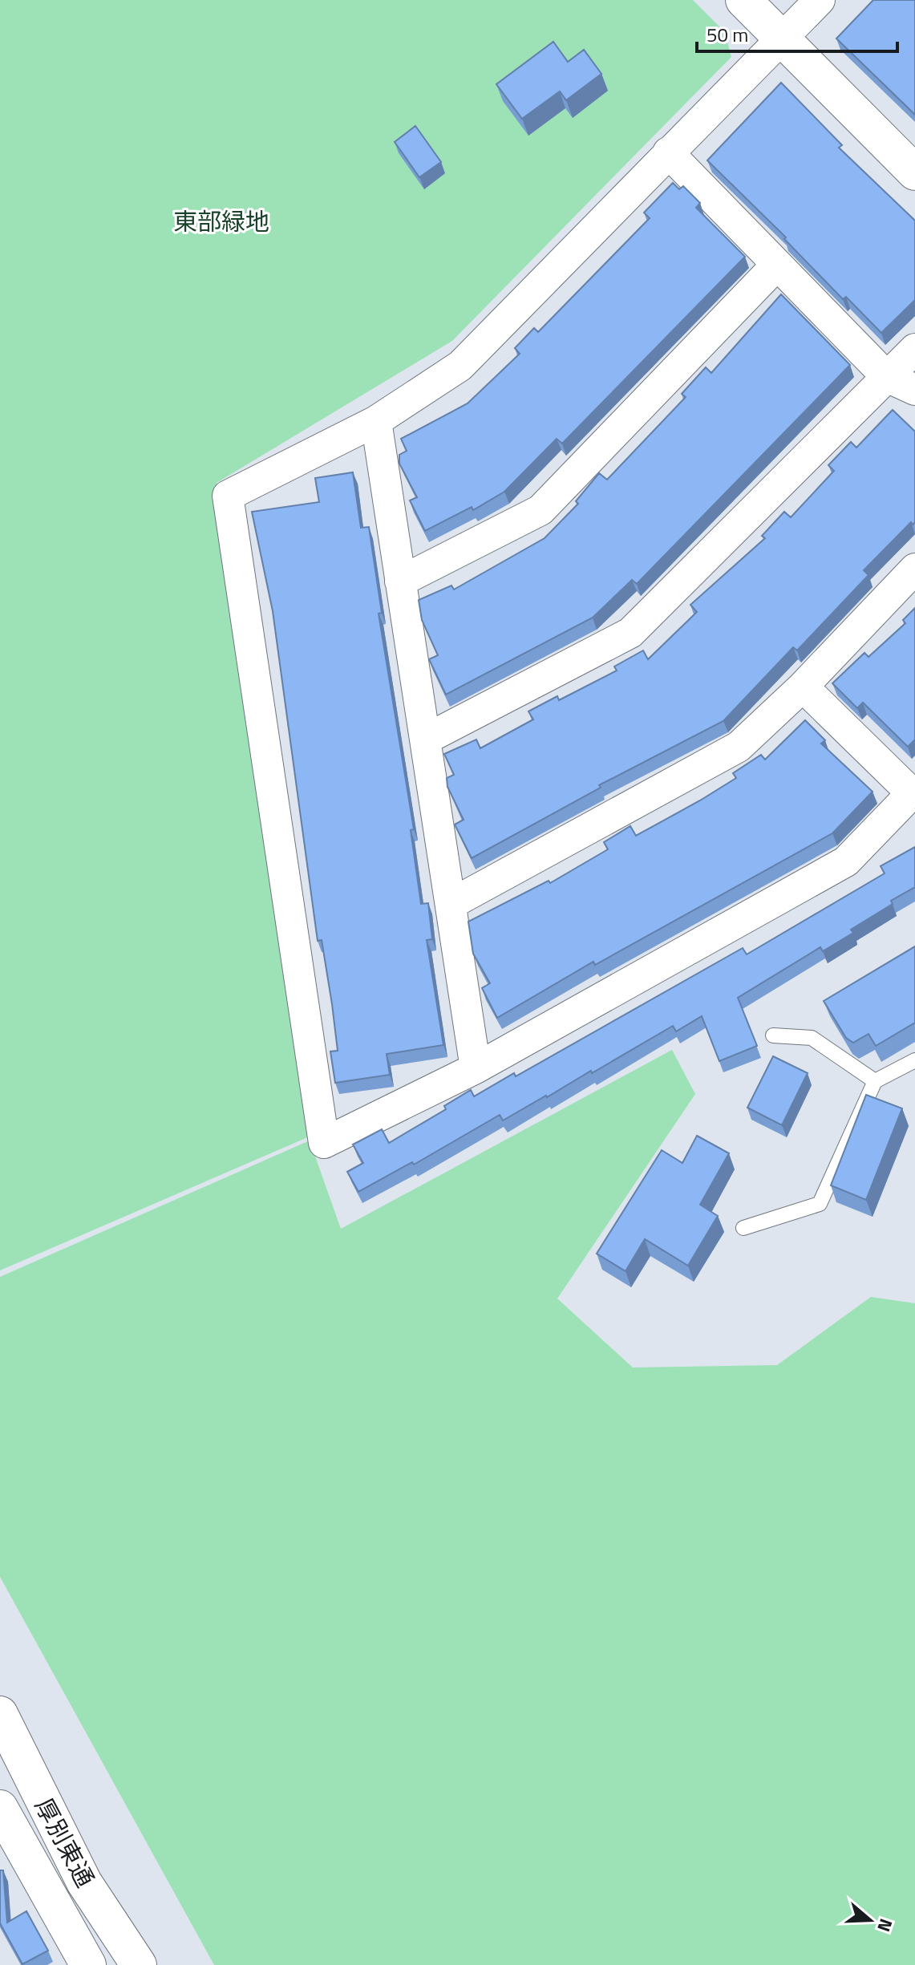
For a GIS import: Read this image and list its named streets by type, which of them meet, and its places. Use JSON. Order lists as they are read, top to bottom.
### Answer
{
  "streets": {
    "street": ["厚別東通"]
  },
  "parks": ["東部緑地"],
  "scale_bar": "50 m",
  "north": "right"
}
